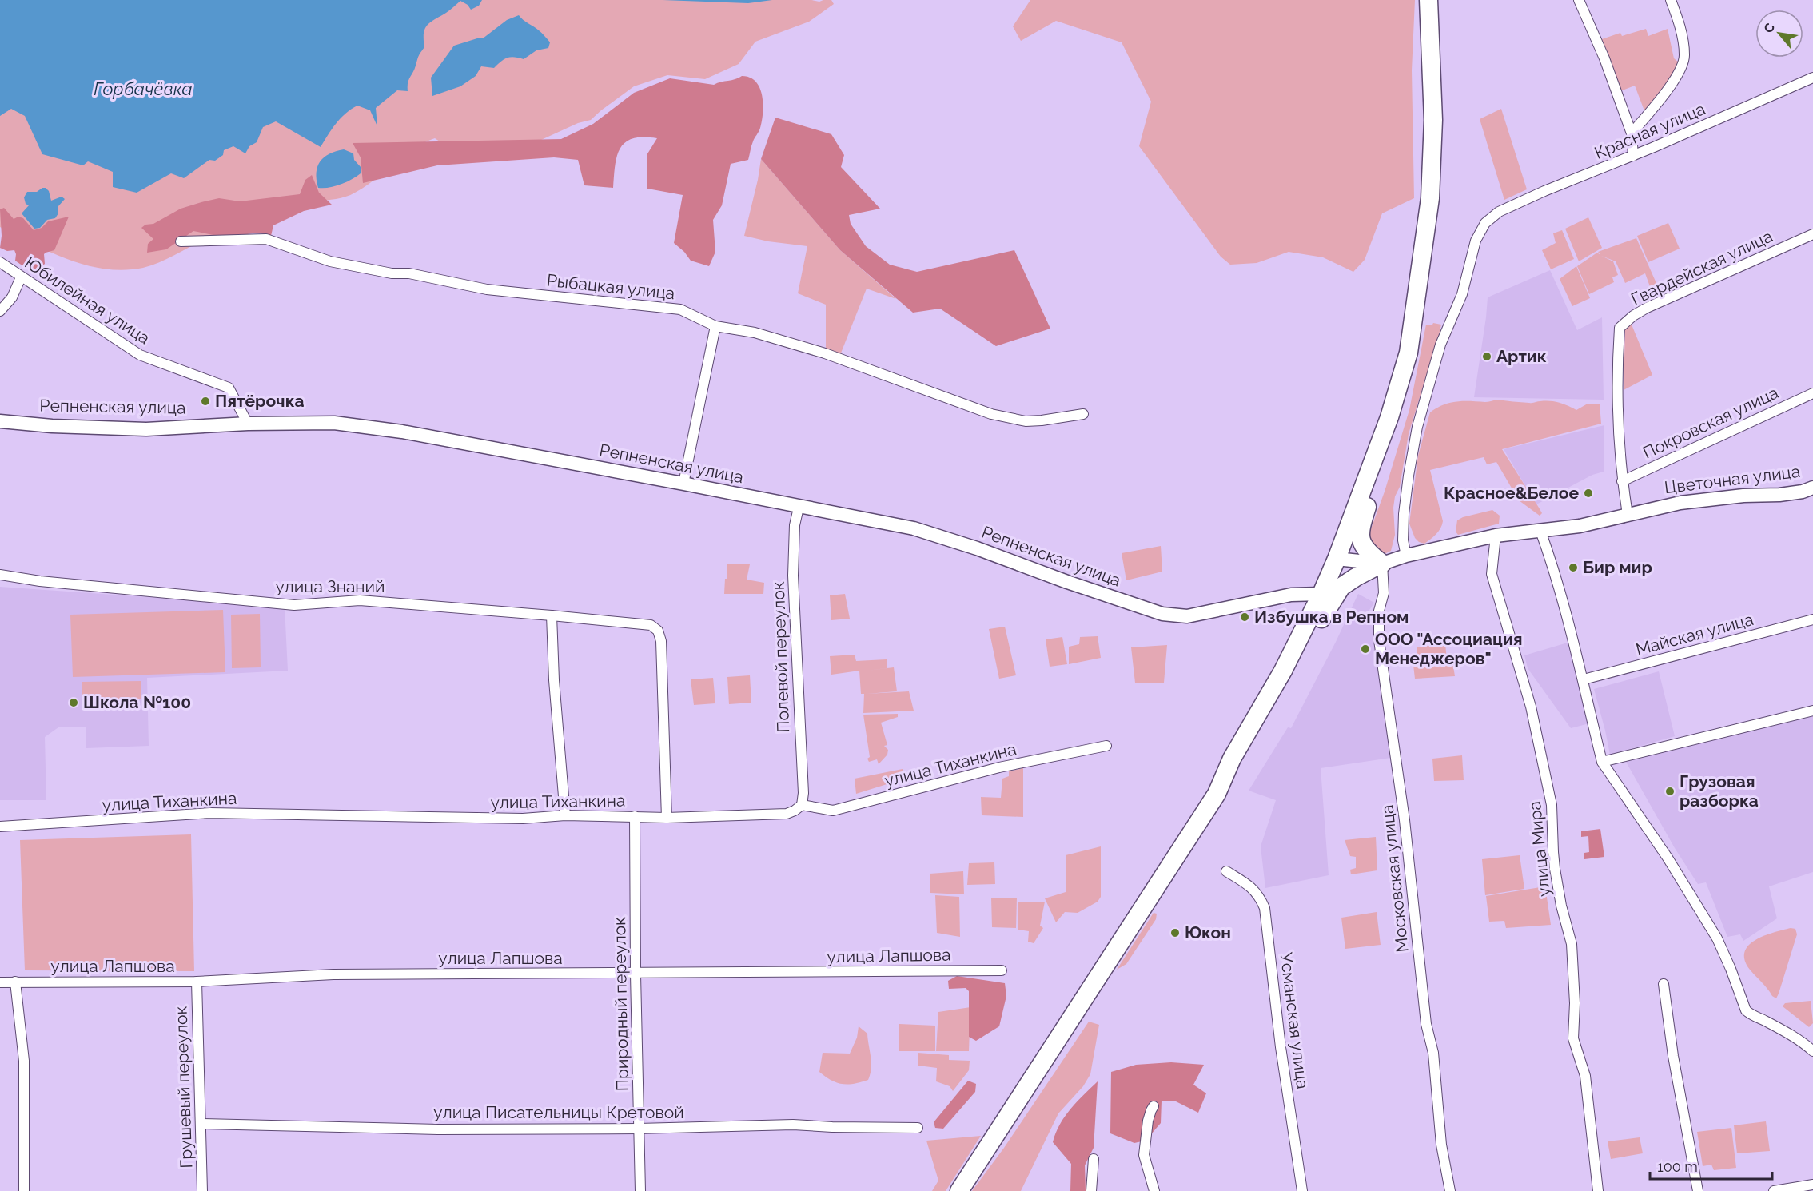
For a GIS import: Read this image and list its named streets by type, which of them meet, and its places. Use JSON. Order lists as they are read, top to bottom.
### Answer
{
  "streets": {
    "street": [
      "Красная улица",
      "Гвардейская улица",
      "Рыбацкая улица",
      "Юбилейная улица",
      "Репненская улица",
      "Покровская улица",
      "Цветочная улица",
      "улица Знаний",
      "Майская улица",
      "Полевой переулок",
      "улица Тиханкина",
      "улица Мира",
      "Московская улица",
      "улица Лапшова",
      "Природный переулок",
      "Усманская улица",
      "Грушевый переулок",
      "улица Писательницы Кретовой"
    ]
  },
  "crossings": [
    ["Красная улица", "Цветочная улица"],
    ["Гвардейская улица", "Покровская улица"],
    ["Гвардейская улица", "Цветочная улица"],
    ["Юбилейная улица", "Репненская улица"],
    ["Репненская улица", "Полевой переулок"],
    ["Цветочная улица", "улица Мира"],
    ["Цветочная улица", "Московская улица"],
    ["улица Знаний", "улица Тиханкина"],
    ["Полевой переулок", "улица Тиханкина"],
    ["улица Тиханкина", "Природный переулок"],
    ["улица Лапшова", "Природный переулок"],
    ["улица Лапшова", "Грушевый переулок"],
    ["Природный переулок", "улица Писательницы Кретовой"],
    ["Грушевый переулок", "улица Писательницы Кретовой"]
  ],
  "water": ["Горбачёвка"],
  "places": [
    "Артик",
    "Пятёрочка",
    "Красное&Белое",
    "Бир мир",
    "Избушка в Репном",
    "ООО \"Ассоциация Менеджеров\"",
    "Школа №100",
    "Грузовая разборка",
    "Юкон"
  ],
  "scale_bar": "100 m",
  "north": "top left"
}
